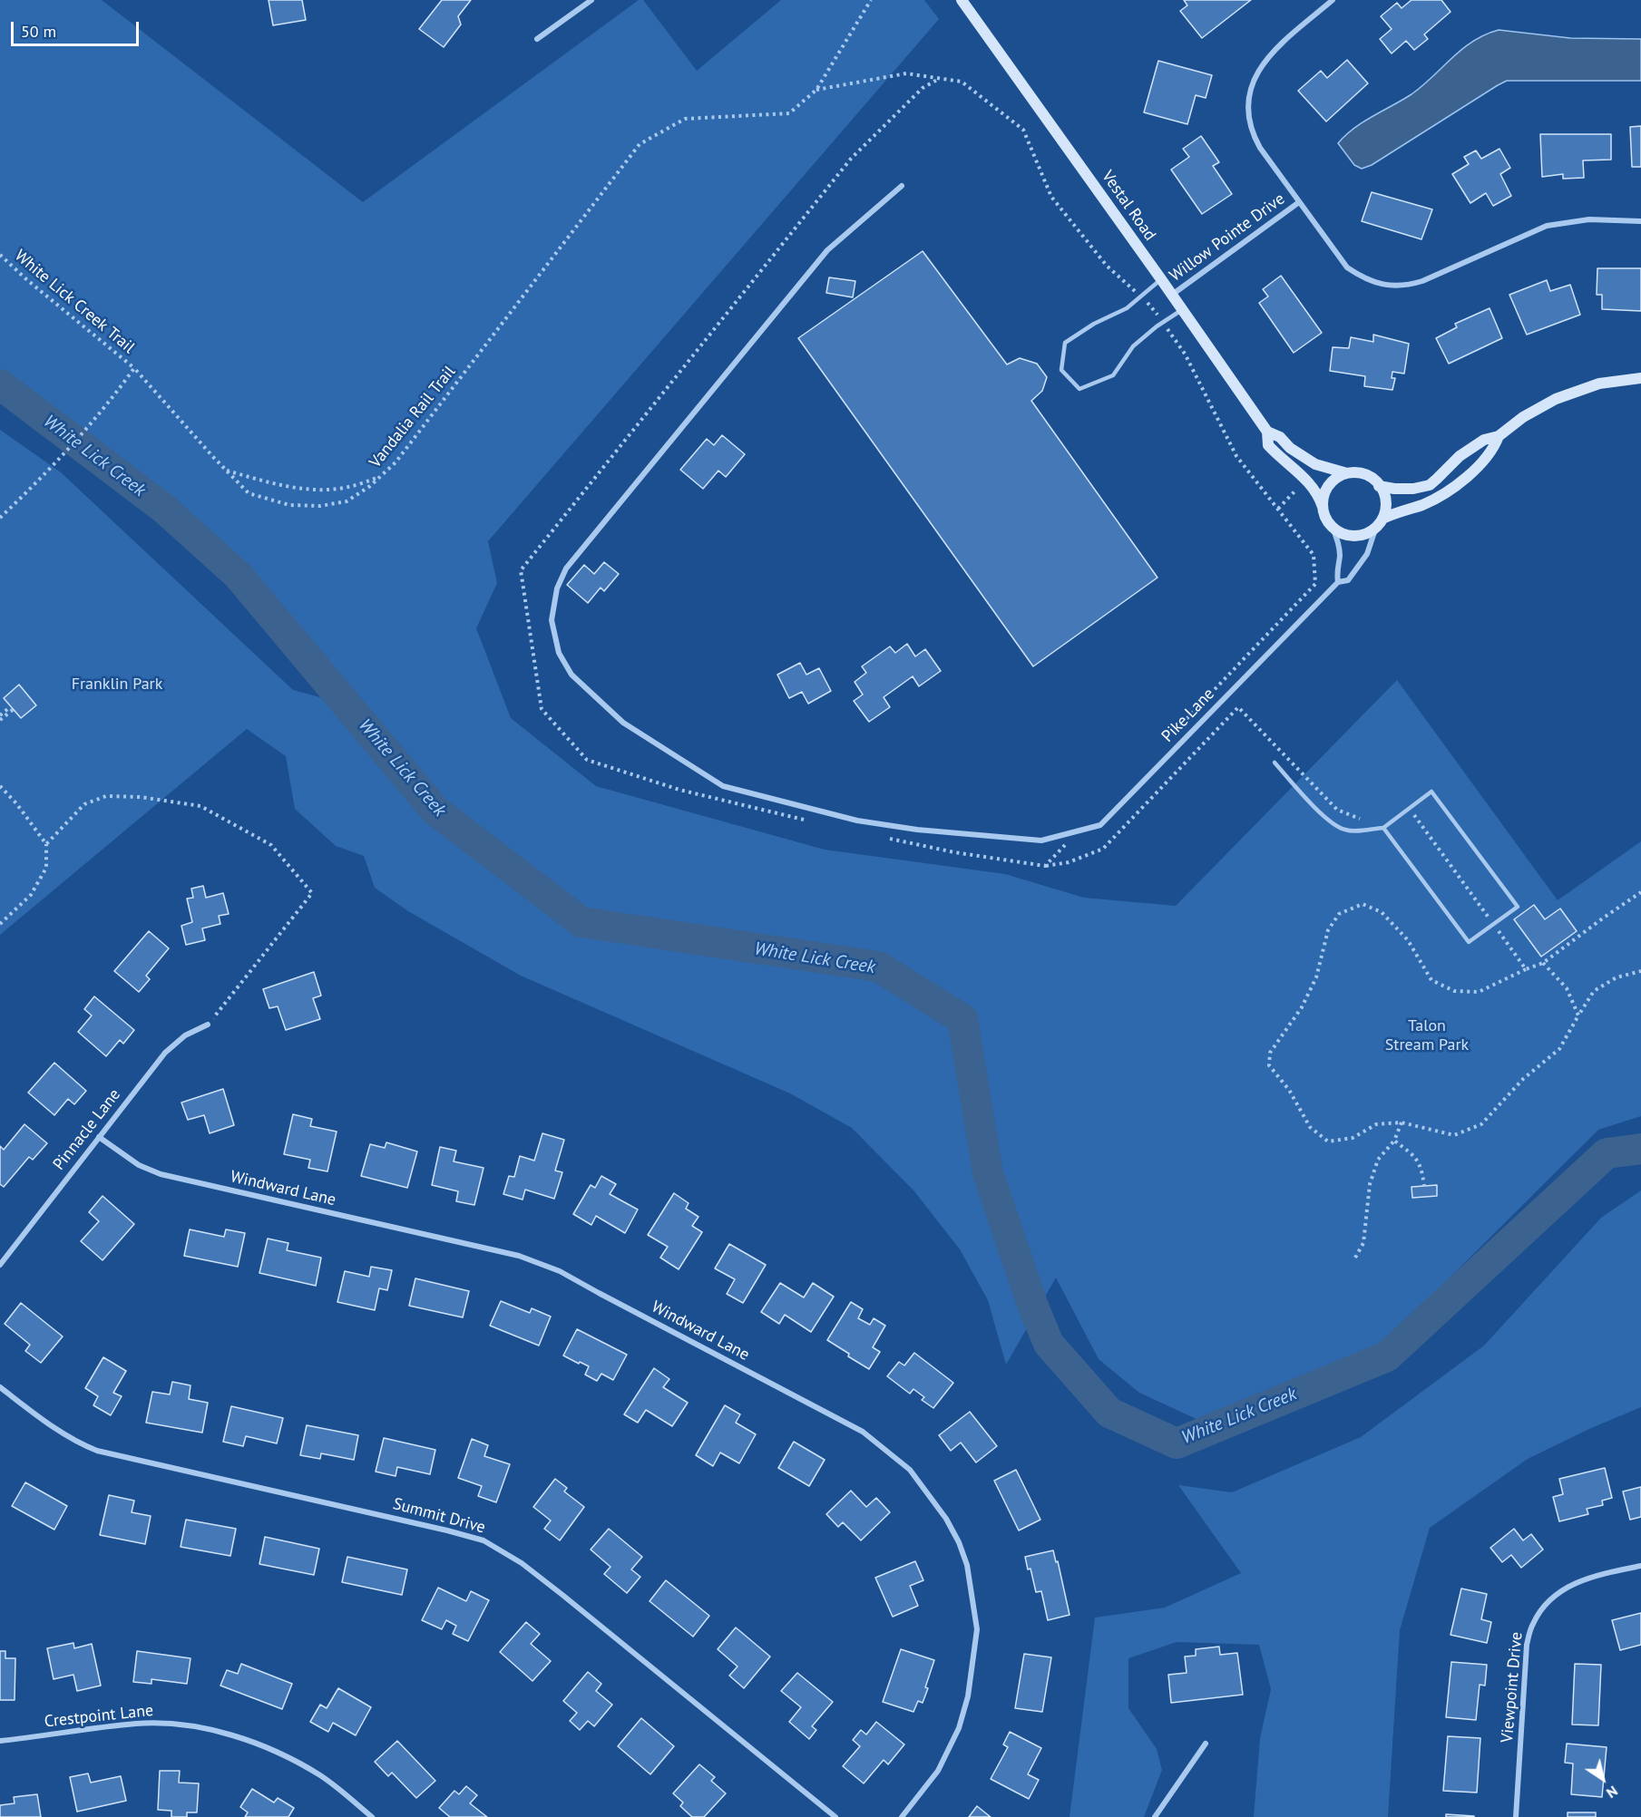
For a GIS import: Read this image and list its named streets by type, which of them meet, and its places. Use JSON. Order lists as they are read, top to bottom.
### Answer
{
  "streets": {
    "street": [
      "Vestal Road",
      "Willow Pointe Drive",
      "Pike Lane",
      "Pinnacle Lane",
      "Windward Lane",
      "Summit Drive",
      "Viewpoint Drive",
      "Crestpoint Lane"
    ],
    "path": ["White Lick Creek Trail", "Vandalia Rail Trail"]
  },
  "crossings": [
    ["Vestal Road", "Willow Pointe Drive"],
    ["Vestal Road", "Pike Lane"],
    ["White Lick Creek Trail", "Vandalia Rail Trail"],
    ["Pinnacle Lane", "Windward Lane"]
  ],
  "water": ["White Lick Creek"],
  "parks": ["Franklin Park", "Talon Stream Park"],
  "scale_bar": "50 m",
  "north": "bottom right"
}
